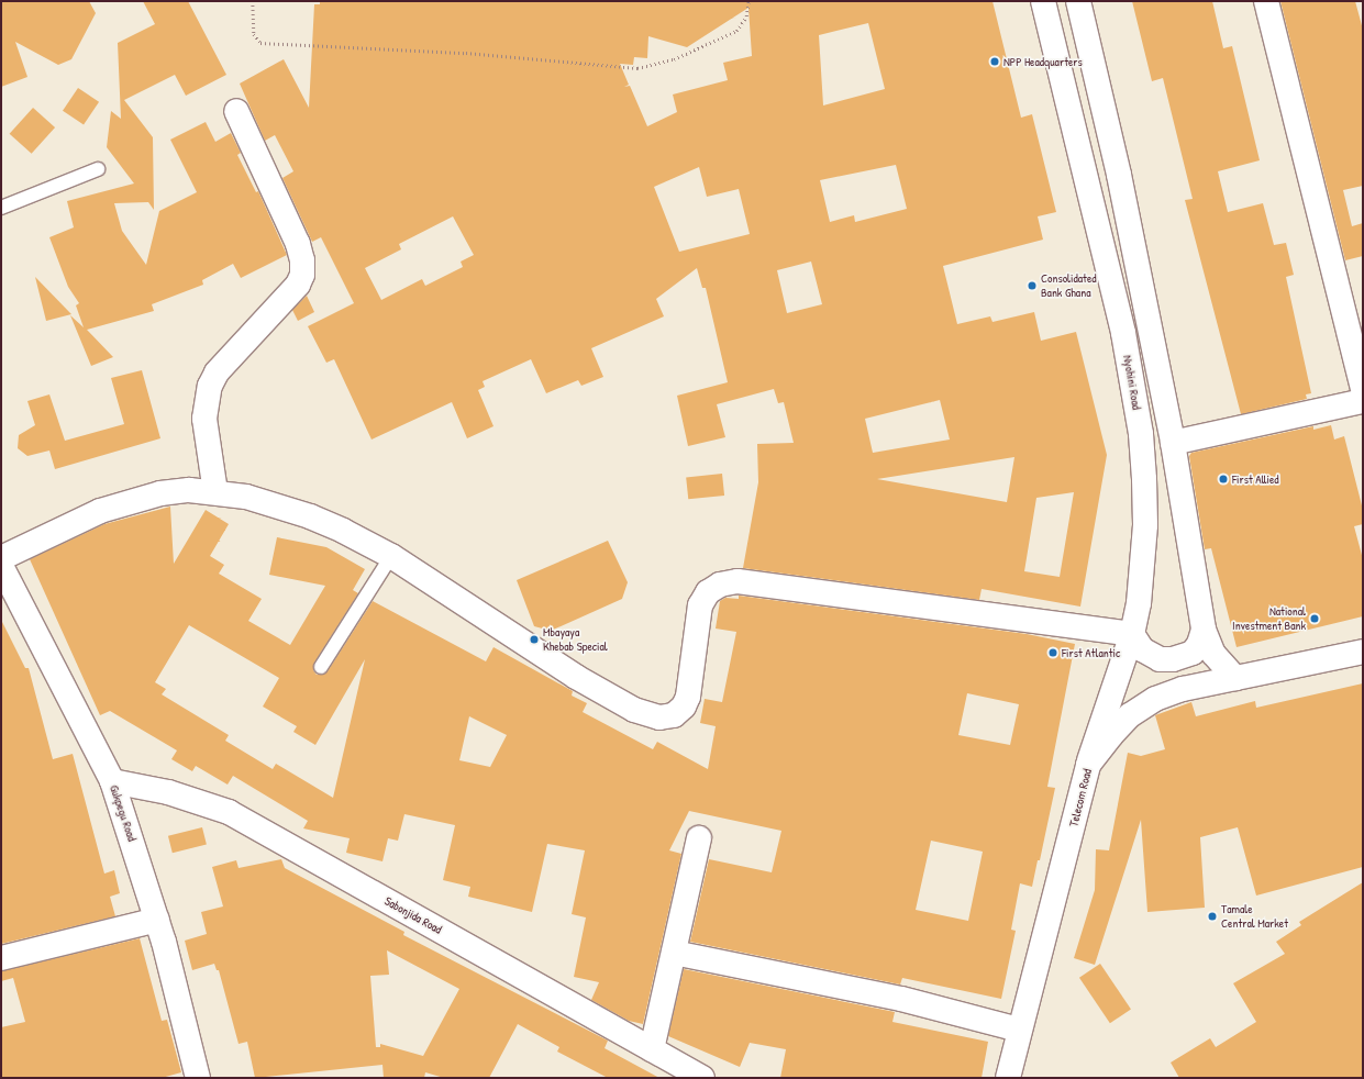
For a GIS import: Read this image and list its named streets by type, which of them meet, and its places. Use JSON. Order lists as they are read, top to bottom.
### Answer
{
  "streets": {
    "street": [
      "Nyohini Road",
      "Telecom Road",
      "Gukpegu Road",
      "Sabonjida Road"
    ]
  },
  "crossings": [
    ["Nyohini Road", "Telecom Road"],
    ["Gukpegu Road", "Sabonjida Road"]
  ],
  "places": [
    "NPP Headquarters",
    "Consolidated Bank Ghana",
    "First Allied",
    "National Investment Bank",
    "Mbayaya Khebab Special",
    "First Atlantic",
    "Tamale Central Market"
  ]
}
